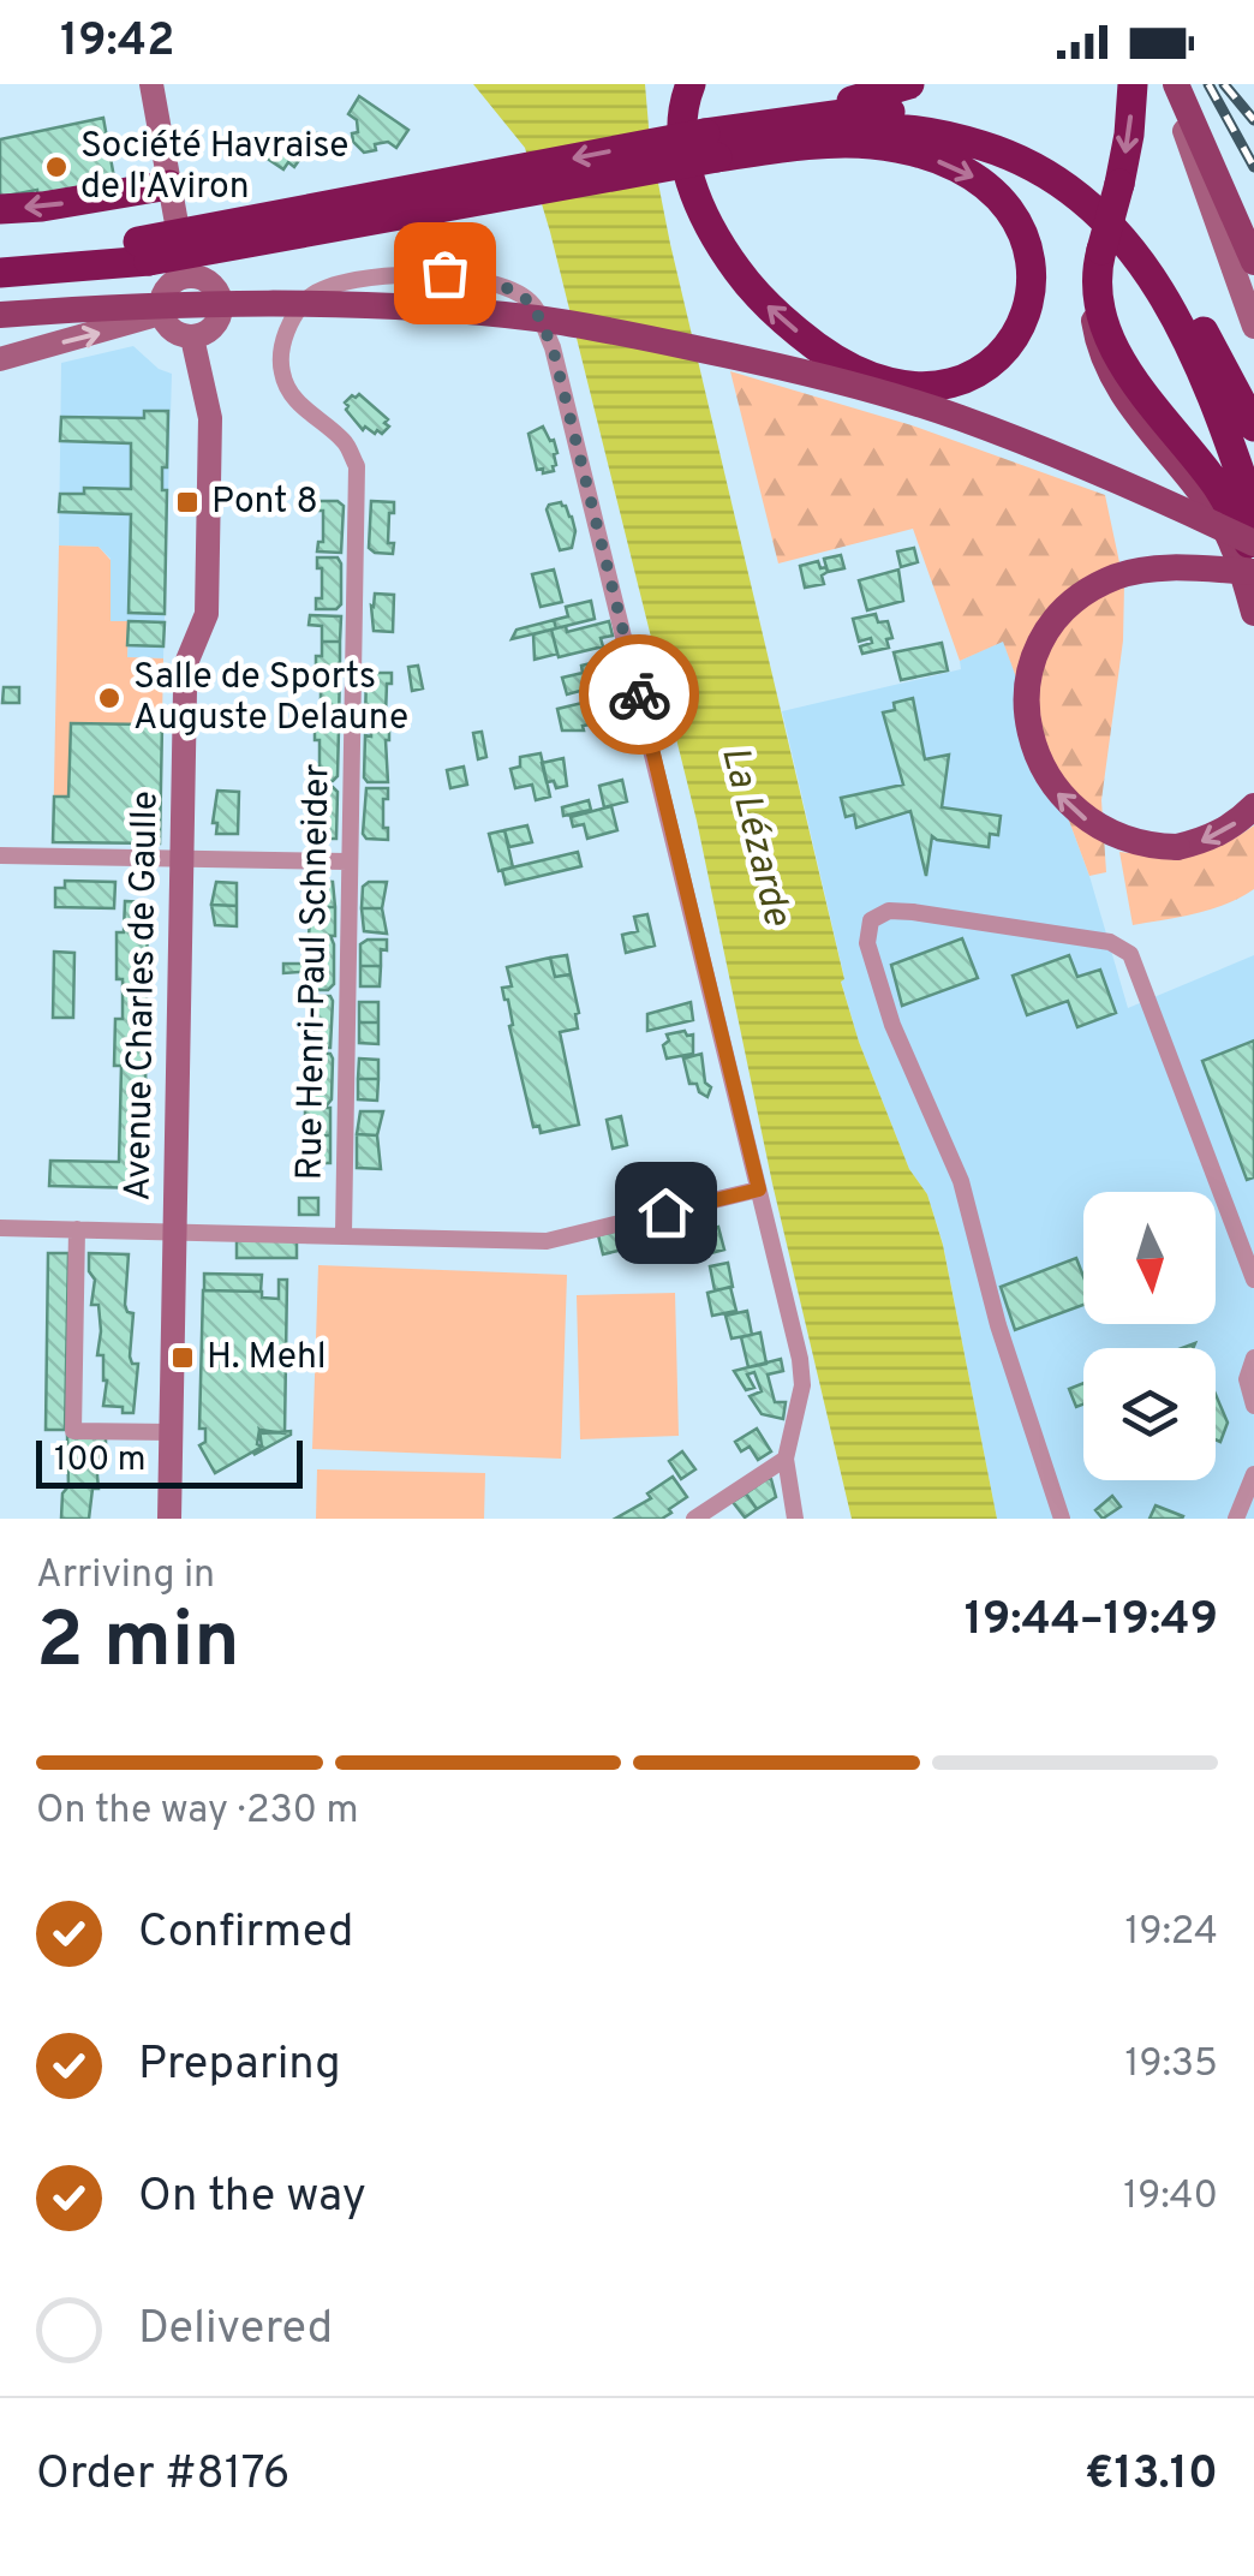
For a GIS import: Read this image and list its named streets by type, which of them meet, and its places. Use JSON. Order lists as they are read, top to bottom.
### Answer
{
  "streets": {
    "street": ["Rue Henri-Paul Schneider", "Avenue Charles de Gaulle"]
  },
  "water": ["La Lézarde"],
  "places": {
    "other": ["Société Havraise de l'Aviron", "Salle de Sports Auguste Delaune"],
    "transit": ["Pont 8", "H. Mehl"]
  },
  "scale_bar": "100 m",
  "north": "bottom",
  "page": {
    "status": "19:42",
    "scale": "100 m",
    "heading": ["2 min", "Arriving in", "19:44–19:49"],
    "panel": ["Order #8176", "€13.10"],
    "bar": "On the way · 230 m",
    "list": [
      ["Confirmed", "19:24"],
      ["Preparing", "19:35"],
      ["On the way", "19:40"],
      "Delivered"
    ]
  }
}
